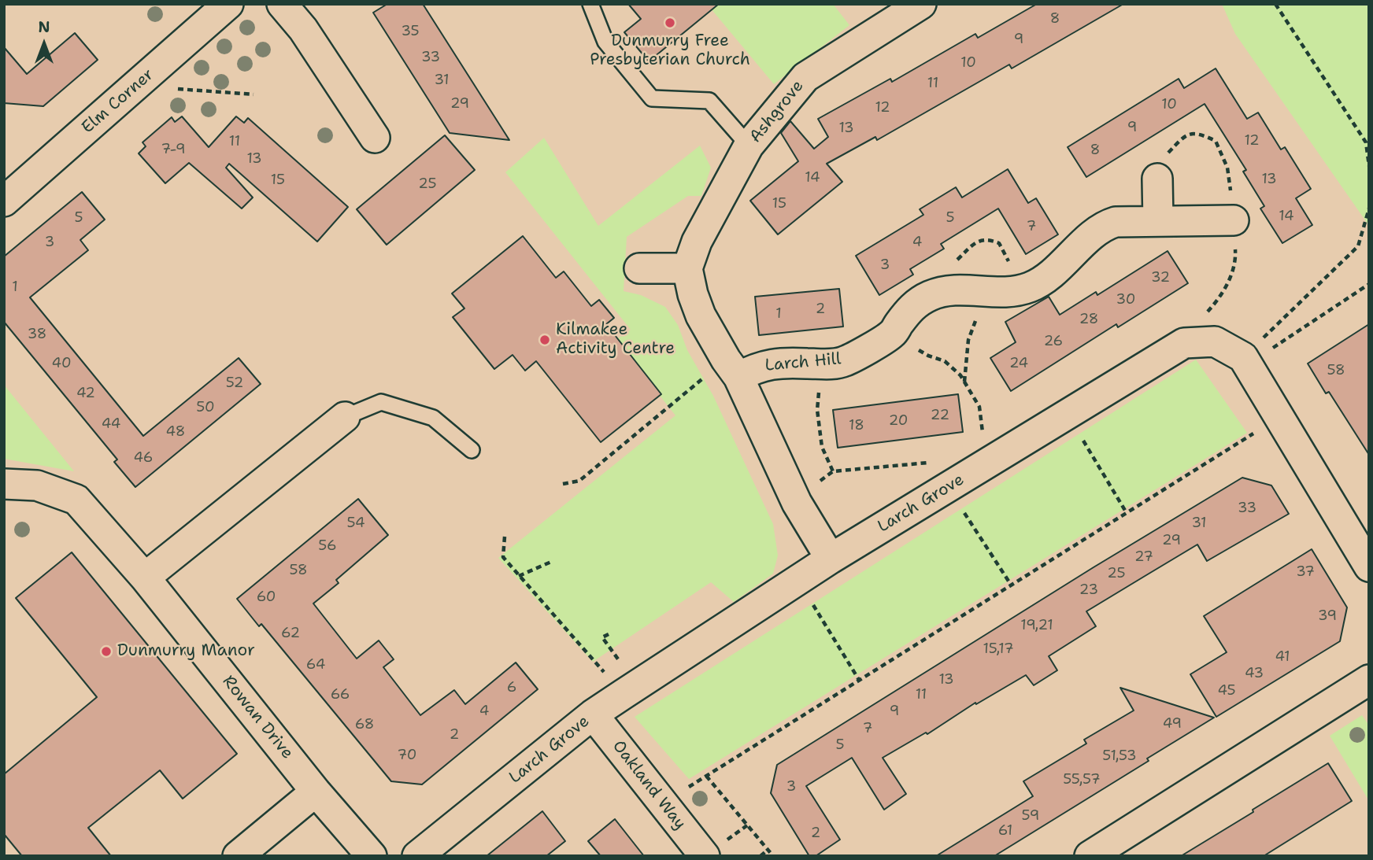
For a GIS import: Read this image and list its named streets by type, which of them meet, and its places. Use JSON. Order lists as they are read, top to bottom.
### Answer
{
  "streets": {
    "street": [
      "Elm Corner",
      "Ashgrove",
      "Larch Hill",
      "Larch Grove",
      "Rowan Drive",
      "Oakland Way"
    ]
  },
  "crossings": [
    ["Larch Grove", "Oakland Way"]
  ],
  "places": ["Dunmurry Free Presbyterian Church", "Kilmakee Activity Centre", "Dunmurry Manor"],
  "house_numbers": [
    "8",
    "35",
    "9",
    "33",
    "10",
    "31",
    "11",
    "29",
    "10",
    "12",
    "9",
    "13",
    "12",
    "11",
    "7-9",
    "8",
    "13",
    "14",
    "13",
    "15",
    "25",
    "15",
    "14",
    "5",
    "5",
    "7",
    "3",
    "4",
    "3",
    "32",
    "1",
    "30",
    "2",
    "1",
    "28",
    "38",
    "26",
    "40",
    "24",
    "58",
    "52",
    "42",
    "50",
    "22",
    "20",
    "44",
    "18",
    "48",
    "46",
    "33",
    "54",
    "31",
    "29",
    "56",
    "27",
    "58",
    "37",
    "25",
    "23",
    "60",
    "39",
    "19,21",
    "62",
    "15,17",
    "41",
    "64",
    "43",
    "13",
    "6",
    "45",
    "66",
    "11",
    "4",
    "9",
    "49",
    "68",
    "7",
    "2",
    "5",
    "70",
    "51,53",
    "55,57",
    "3",
    "59",
    "61",
    "2"
  ],
  "north": "top"
}
